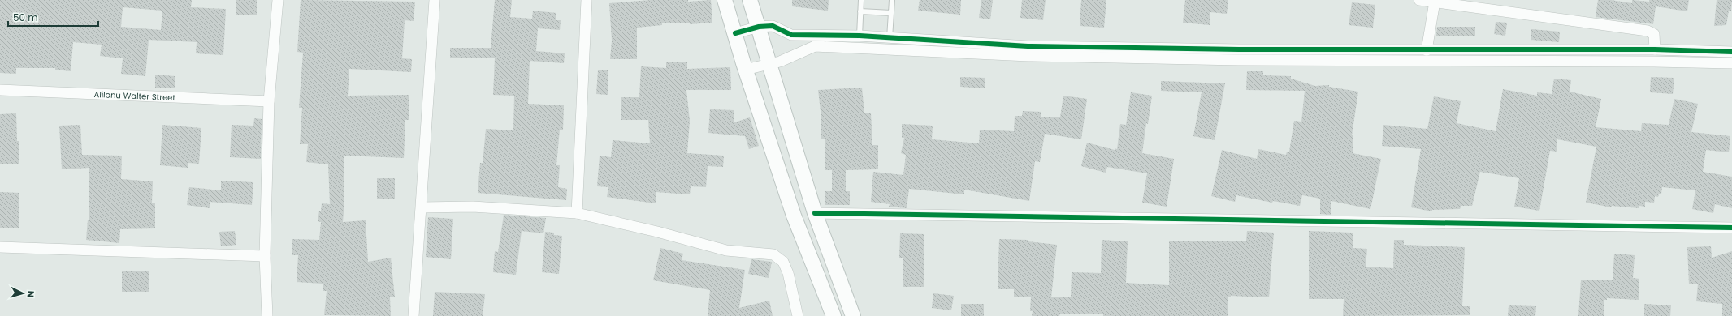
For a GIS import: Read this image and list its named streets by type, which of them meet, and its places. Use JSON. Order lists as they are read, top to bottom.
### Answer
{
  "streets": {
    "street": ["Alilonu Walter Street"]
  },
  "scale_bar": "50 m",
  "north": "right"
}
